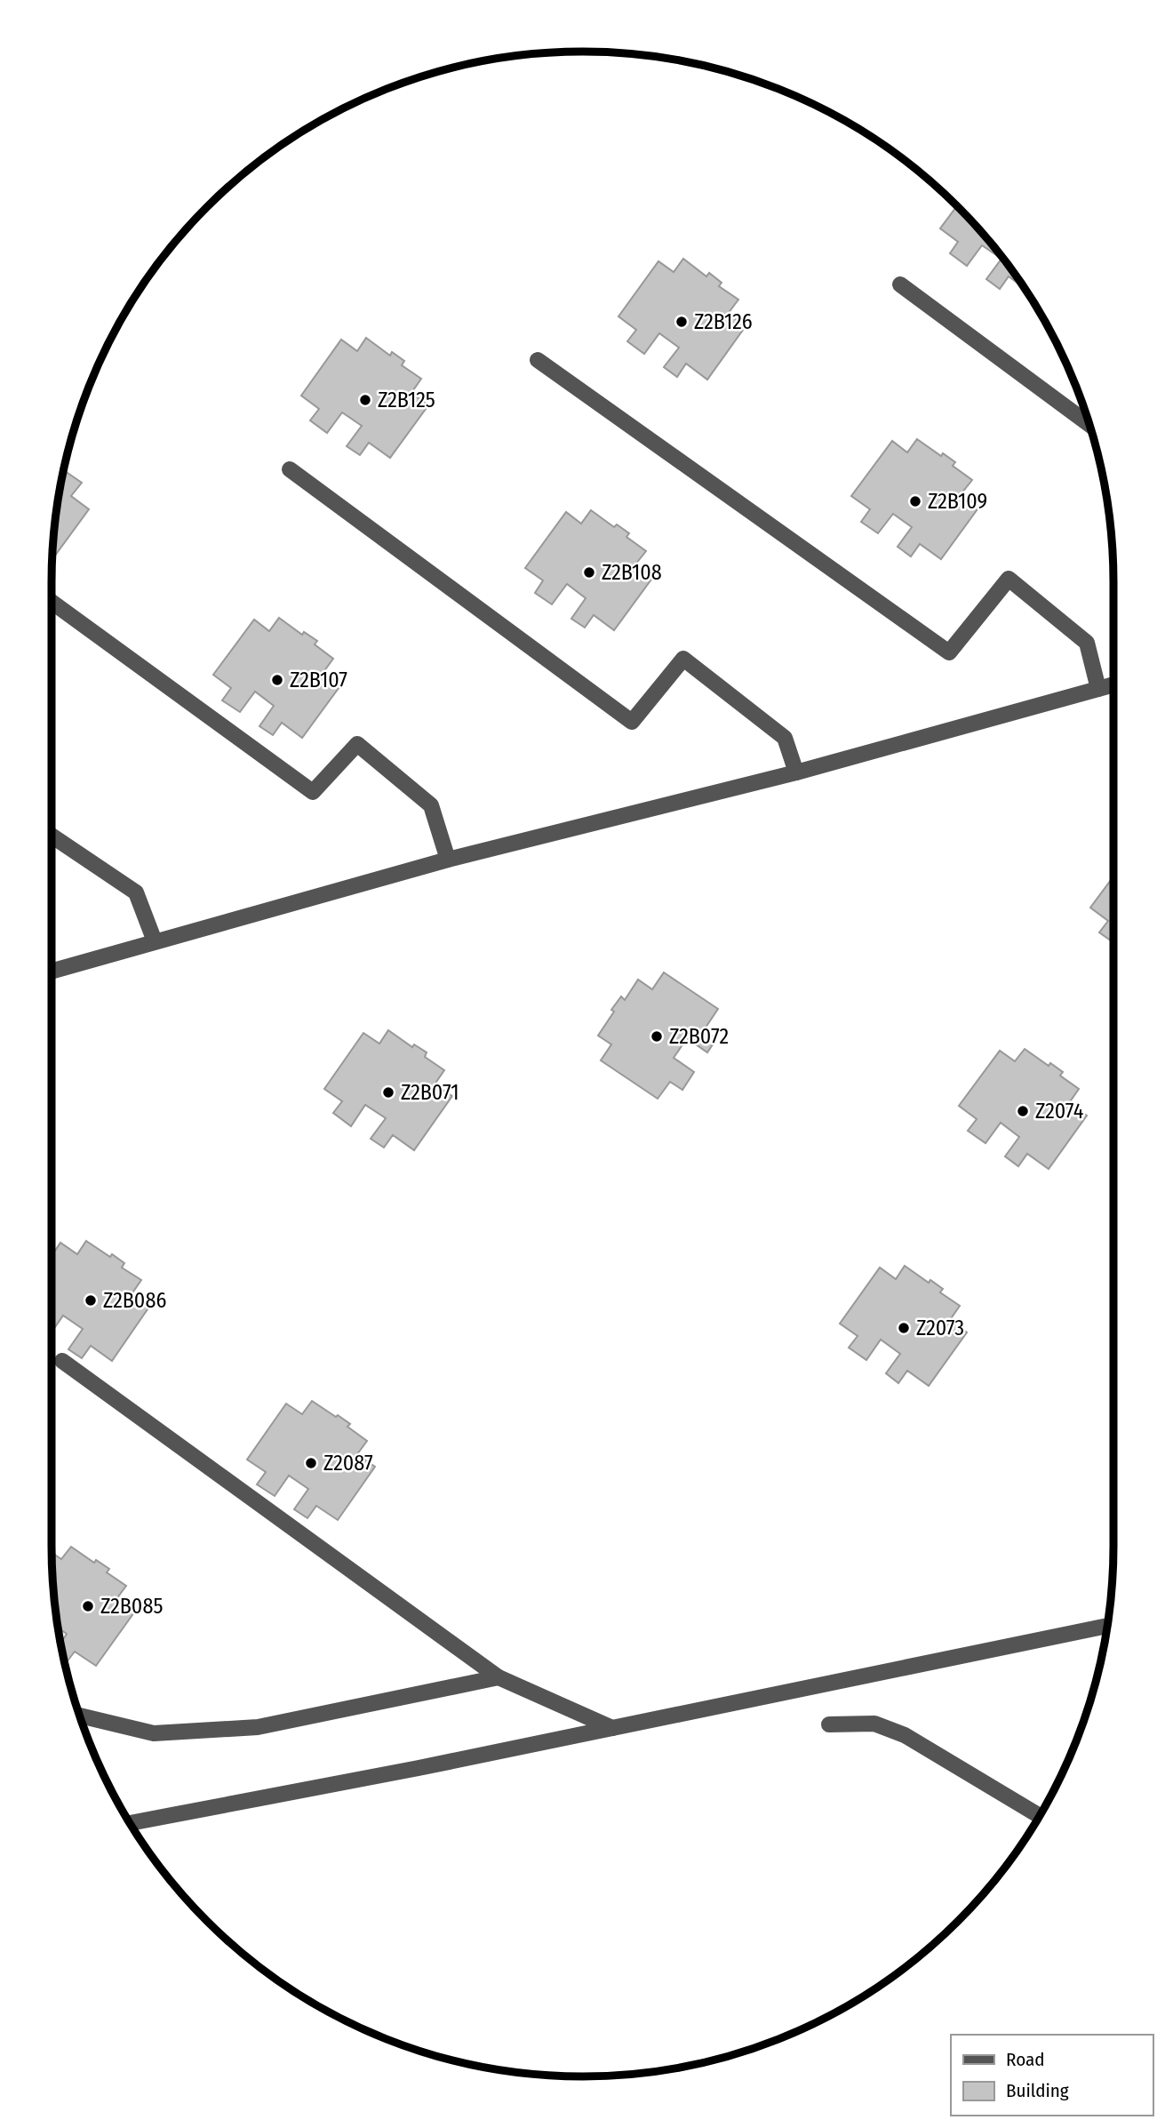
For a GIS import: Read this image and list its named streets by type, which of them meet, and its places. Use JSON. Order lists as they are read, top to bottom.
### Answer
{
  "places": [
    "Z2B126",
    "Z2B125",
    "Z2B109",
    "Z2B108",
    "Z2B107",
    "Z2B072",
    "Z2B071",
    "Z2074",
    "Z2B086",
    "Z2073",
    "Z2087",
    "Z2B085"
  ],
  "legend": ["Road", "Building"]
}
